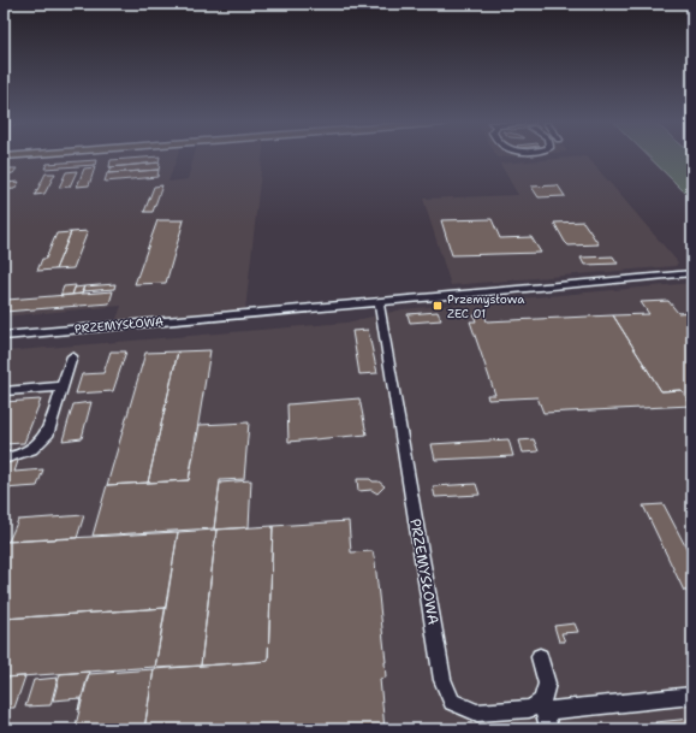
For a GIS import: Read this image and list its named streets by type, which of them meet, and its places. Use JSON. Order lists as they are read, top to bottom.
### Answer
{
  "streets": {
    "street": ["PRZEMYSŁOWA"]
  },
  "places": {
    "transit": ["Przemysłowa ZEC 01"]
  }
}
